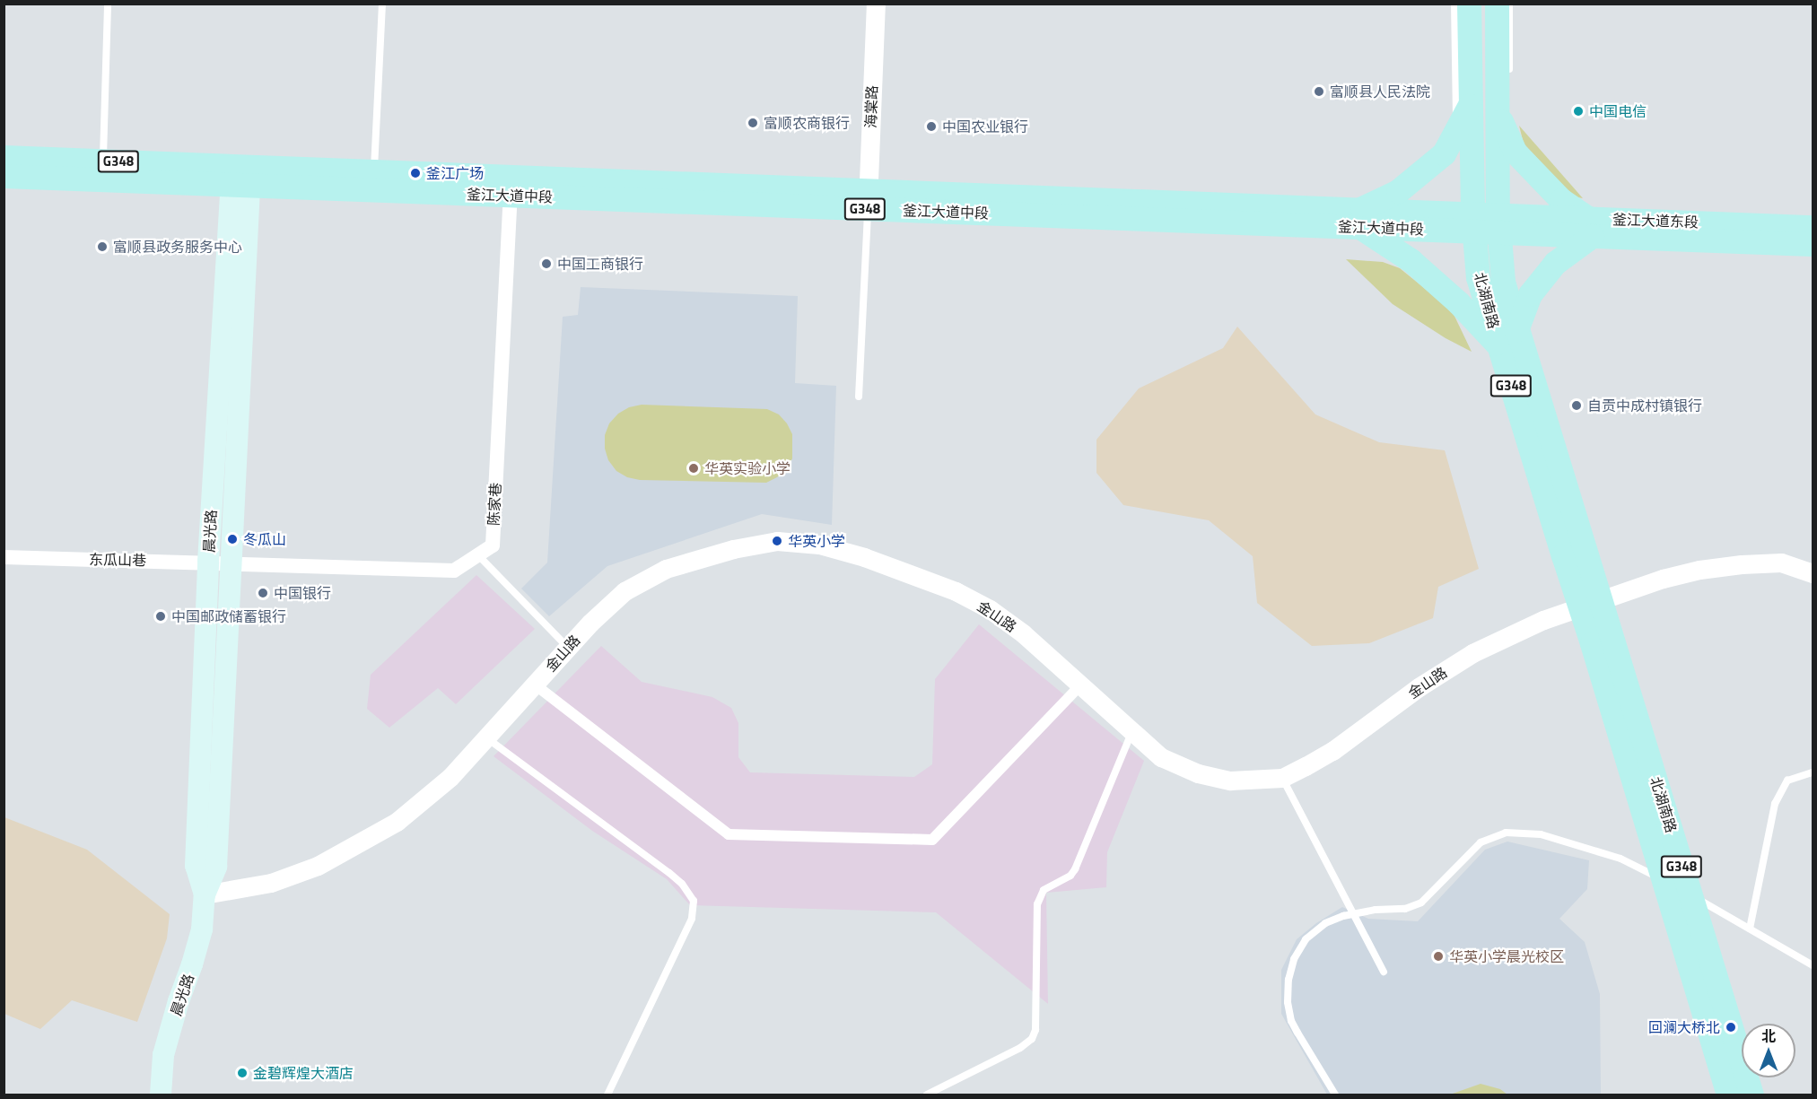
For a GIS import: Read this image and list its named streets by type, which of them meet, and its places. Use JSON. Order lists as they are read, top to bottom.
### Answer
{
  "streets": {
    "main road": [
      "G348",
      "釜江大道中段",
      "釜江大道东段",
      "北湖南路",
      "晨光路"
    ],
    "street": [
      "海棠路",
      "陈家巷",
      "东瓜山巷",
      "金山路"
    ]
  },
  "crossings": [
    ["海棠路", "釜江大道中段"],
    ["G348", "釜江大道中段"],
    ["G348", "晨光路"],
    ["釜江大道中段", "釜江大道东段"],
    ["釜江大道中段", "北湖南路"],
    ["釜江大道中段", "陈家巷"],
    ["釜江大道中段", "晨光路"],
    ["釜江大道东段", "北湖南路"],
    ["陈家巷", "晨光路"],
    ["陈家巷", "东瓜山巷"],
    ["晨光路", "东瓜山巷"],
    ["晨光路", "金山路"]
  ],
  "places": [
    "富顺县人民法院",
    "中国电信",
    "富顺农商银行",
    "中国农业银行",
    "釜江广场",
    "富顺县政务服务中心",
    "中国工商银行",
    "自贡中成村镇银行",
    "华英实验小学",
    "冬瓜山",
    "华英小学",
    "中国银行",
    "中国邮政储蓄银行",
    "华英小学晨光校区",
    "回澜大桥北",
    "金碧辉煌大酒店"
  ],
  "north": "top"
}
